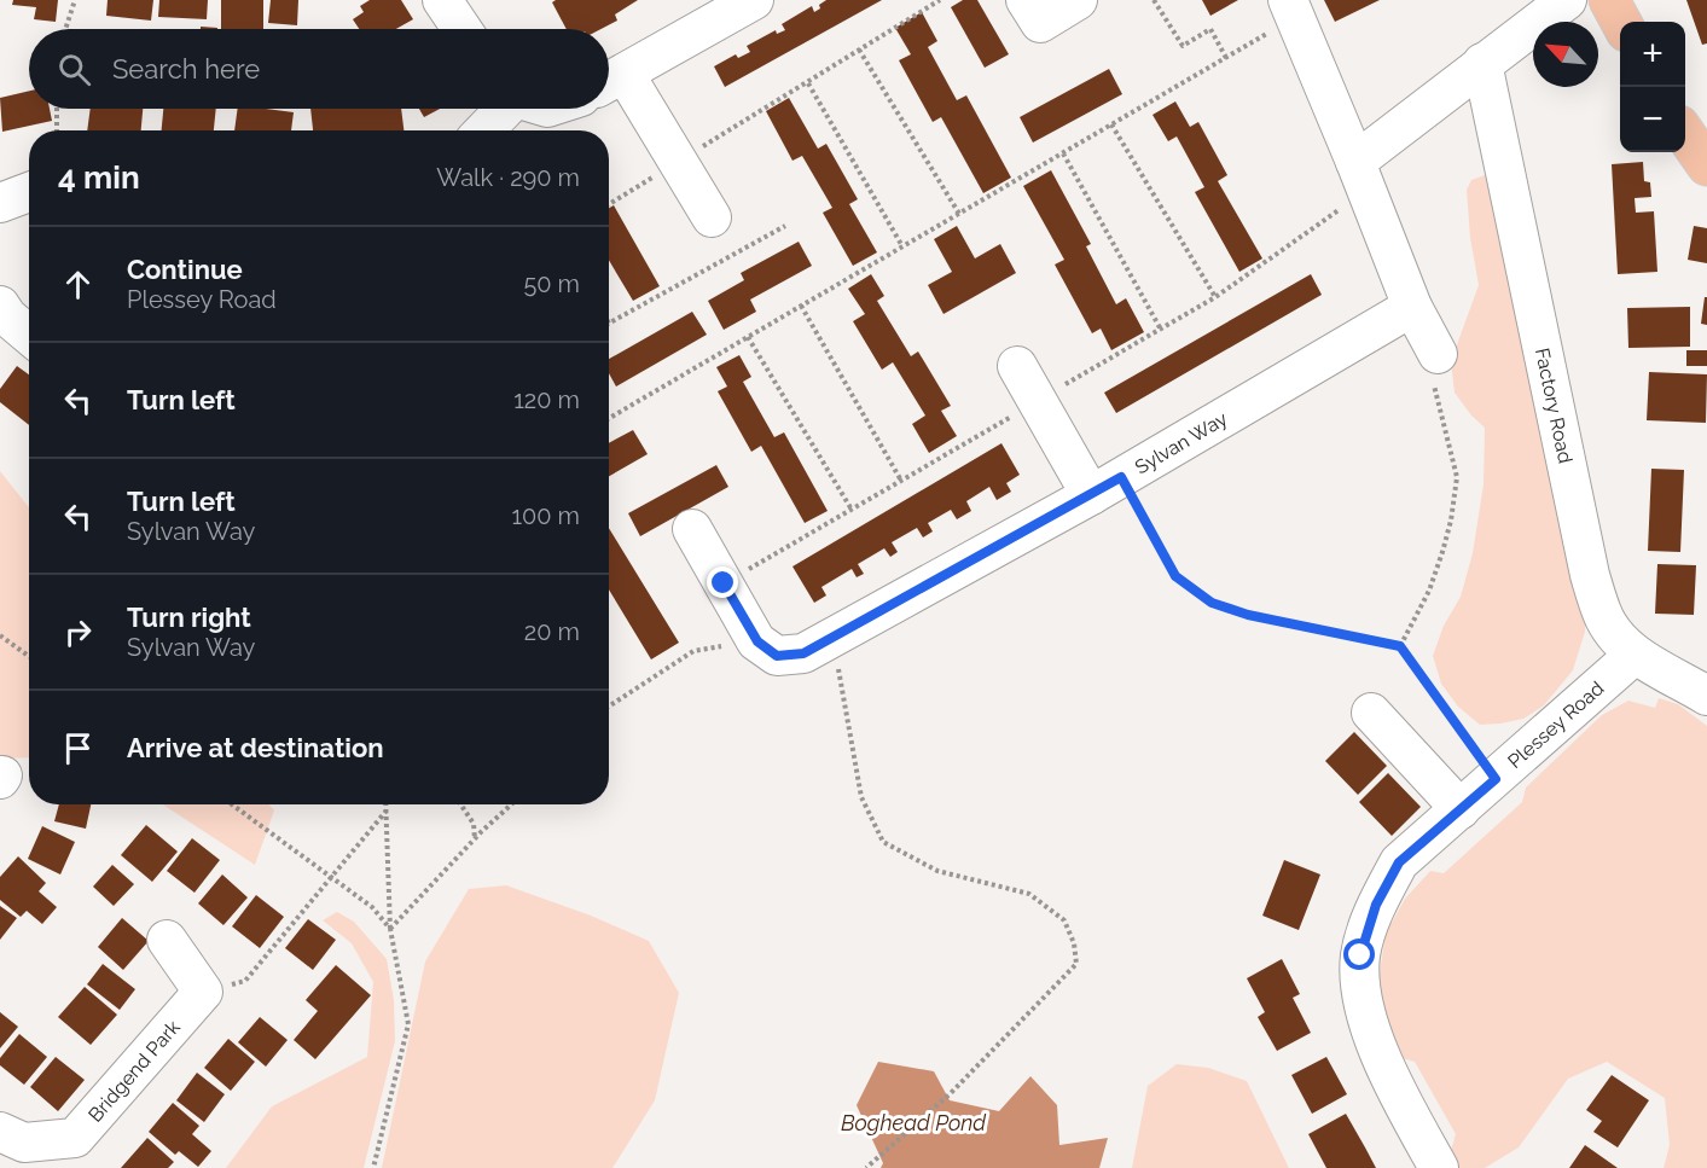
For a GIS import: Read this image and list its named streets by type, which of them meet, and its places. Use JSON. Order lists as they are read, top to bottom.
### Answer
{
  "streets": {
    "street": [
      "Factory Road",
      "Sylvan Way",
      "Plessey Road",
      "Bridgend Park"
    ]
  },
  "crossings": [
    ["Factory Road", "Plessey Road"]
  ],
  "water": ["Boghead Pond"],
  "north": "top left",
  "page": {
    "map_buttons": ["+", "−"],
    "search": "Search here",
    "heading": ["4 min", "Walk · 290 m"],
    "list": [
      ["Continue", "Plessey Road", "50 m"],
      ["Turn left", "120 m"],
      ["Turn left", "Sylvan Way", "100 m"],
      ["Turn right", "Sylvan Way", "20 m"],
      "Arrive at destination"
    ]
  }
}
